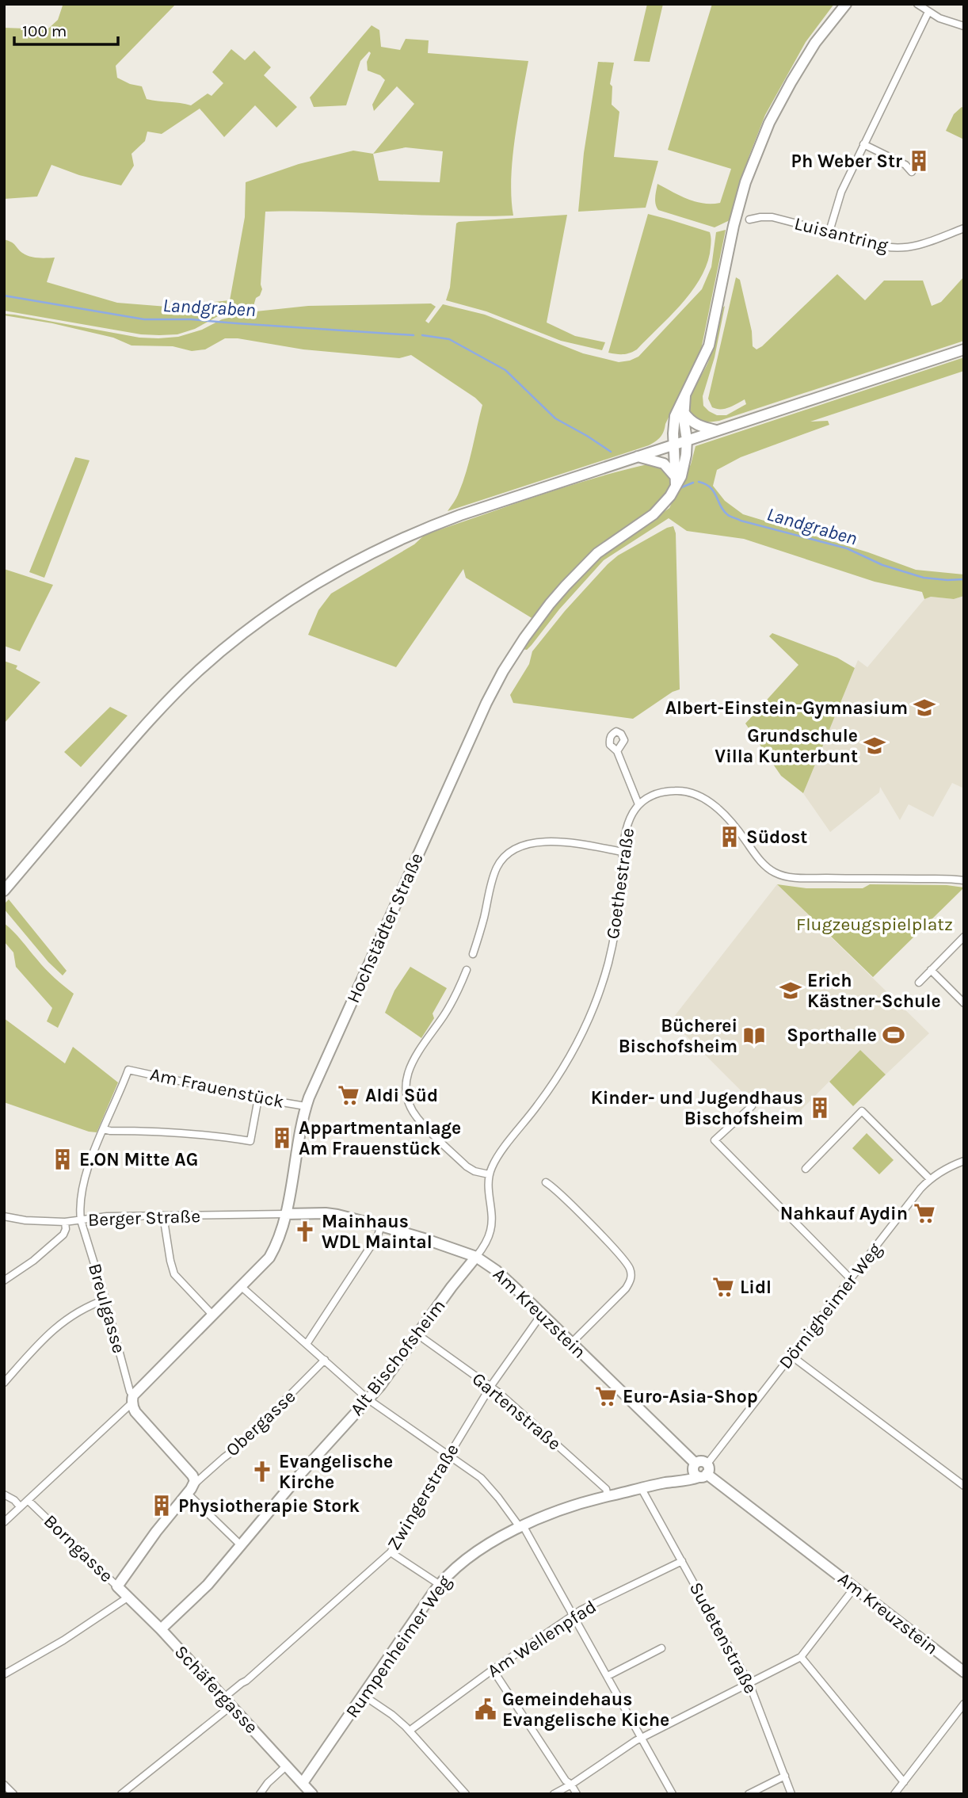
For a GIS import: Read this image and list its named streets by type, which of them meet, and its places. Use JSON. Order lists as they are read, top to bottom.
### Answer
{
  "streets": {
    "street": [
      "Luisantring",
      "Goethestraße",
      "Hochstädter Straße",
      "Am Frauenstück",
      "Berger Straße",
      "Dörnigheimer Weg",
      "Breulgasse",
      "Am Kreuzstein",
      "Alt Bischofsheim",
      "Gartenstraße",
      "Obergasse",
      "Zwingerstraße",
      "Borngasse",
      "Sudetenstraße",
      "Am Wellenpfad",
      "Rumpenheimer Weg",
      "Schäfergasse"
    ]
  },
  "crossings": [
    ["Hochstädter Straße", "Am Frauenstück"],
    ["Hochstädter Straße", "Berger Straße"],
    ["Hochstädter Straße", "Breulgasse"],
    ["Hochstädter Straße", "Am Kreuzstein"],
    ["Berger Straße", "Breulgasse"],
    ["Berger Straße", "Am Kreuzstein"],
    ["Dörnigheimer Weg", "Am Kreuzstein"],
    ["Dörnigheimer Weg", "Rumpenheimer Weg"],
    ["Breulgasse", "Obergasse"],
    ["Am Kreuzstein", "Alt Bischofsheim"],
    ["Am Kreuzstein", "Zwingerstraße"],
    ["Am Kreuzstein", "Rumpenheimer Weg"],
    ["Alt Bischofsheim", "Gartenstraße"],
    ["Alt Bischofsheim", "Schäfergasse"],
    ["Gartenstraße", "Zwingerstraße"],
    ["Gartenstraße", "Rumpenheimer Weg"],
    ["Obergasse", "Borngasse"],
    ["Zwingerstraße", "Schäfergasse"],
    ["Borngasse", "Schäfergasse"],
    ["Sudetenstraße", "Am Wellenpfad"],
    ["Sudetenstraße", "Rumpenheimer Weg"],
    ["Rumpenheimer Weg", "Schäfergasse"]
  ],
  "water": ["Landgraben"],
  "parks": ["Flugzeugspielplatz"],
  "places": {
    "building": [
      "Ph Weber Str",
      "Südost",
      "Kinder- und Jugendhaus Bischofsheim",
      "Appartmentanlage Am Frauenstück",
      "E.ON Mitte AG",
      "Physiotherapie Stork"
    ],
    "school or university": ["Albert-Einstein-Gymnasium", "Grundschule Villa Kunterbunt", "Erich Kästner-Schule"],
    "sports": ["Sporthalle"],
    "library": ["Bücherei Bischofsheim"],
    "supermarket": [
      "Aldi Süd",
      "Nahkauf Aydin",
      "Lidl",
      "Euro-Asia-Shop"
    ],
    "church": ["Mainhaus WDL Maintal", "Evangelische Kirche"],
    "public building": ["Gemeindehaus Evangelische Kiche"]
  },
  "scale_bar": "100 m"
}
